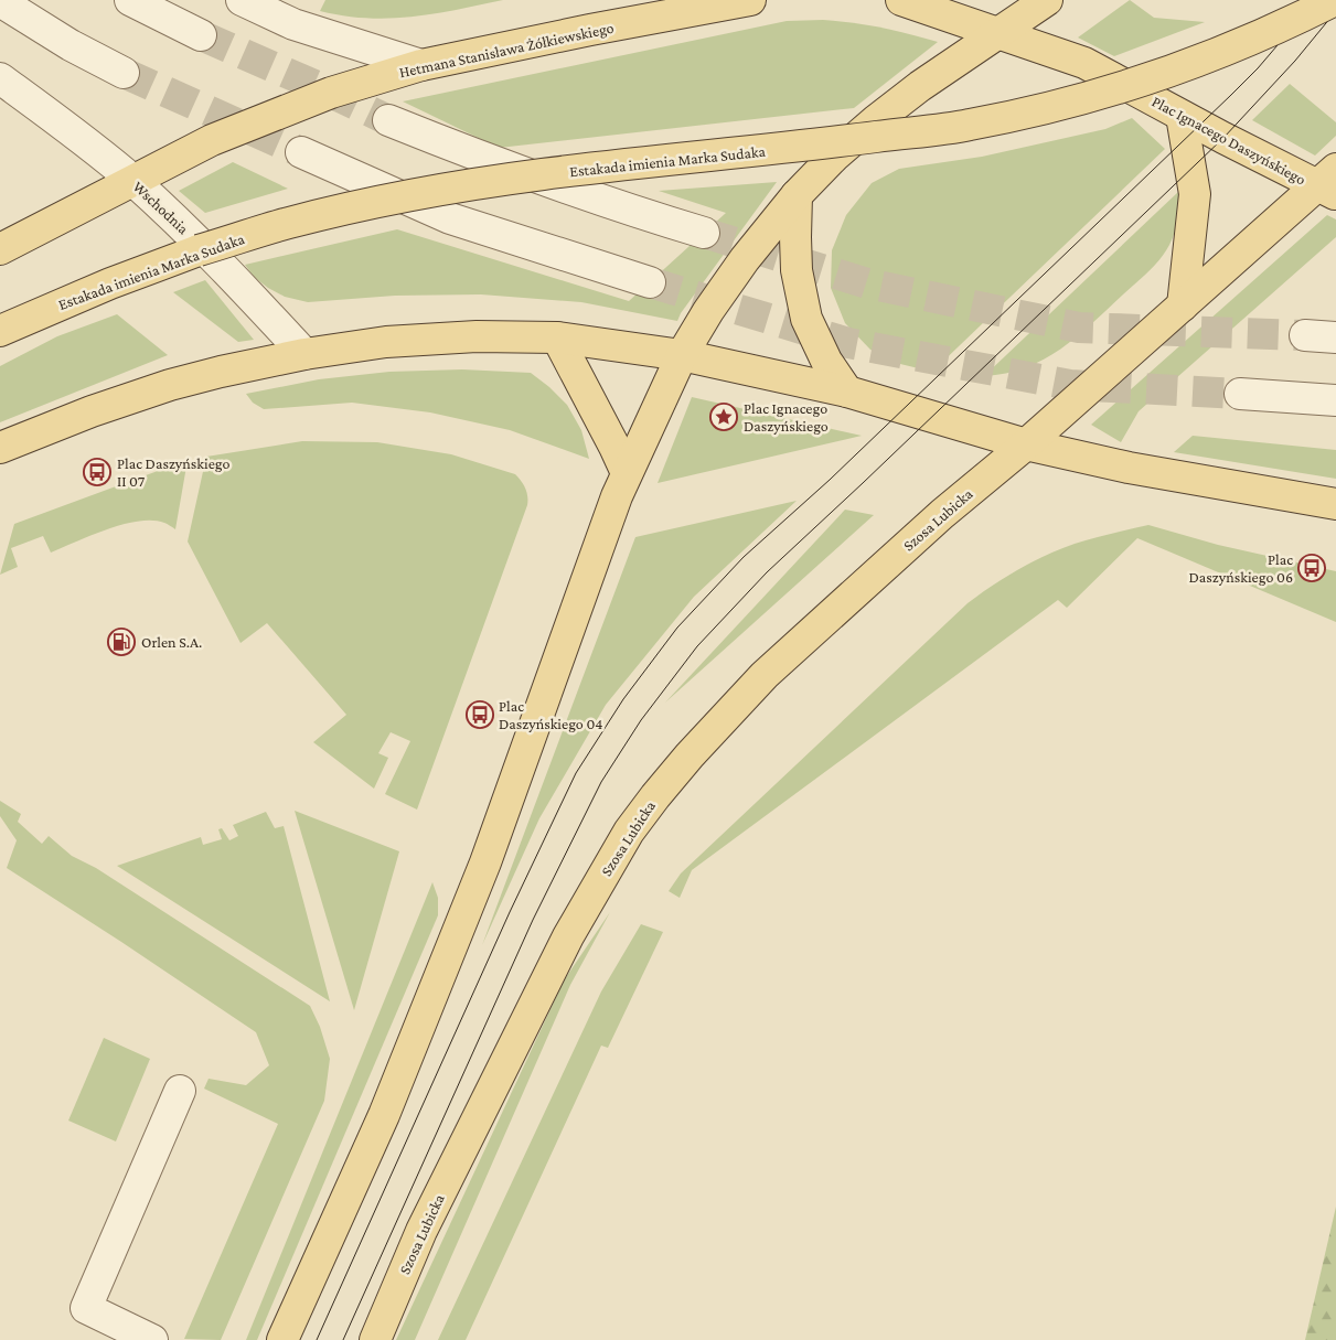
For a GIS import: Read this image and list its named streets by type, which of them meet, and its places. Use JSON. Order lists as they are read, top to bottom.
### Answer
{
  "streets": {
    "main road": [
      "Hetmana Stanisława Żółkiewskiego",
      "Plac Ignacego Daszyńskiego",
      "Estakada imienia Marka Sudaka",
      "Szosa Lubicka"
    ],
    "street": ["Wschodnia"]
  },
  "crossings": [
    ["Hetmana Stanisława Żółkiewskiego", "Wschodnia"],
    ["Plac Ignacego Daszyńskiego", "Szosa Lubicka"]
  ],
  "places": {
    "place": ["Plac Ignacego Daszyńskiego"],
    "bus stop": ["Plac Daszyńskiego II 07", "Plac Daszyńskiego 06", "Plac Daszyńskiego 04"],
    "fuel station": ["Orlen S.A."]
  }
}
